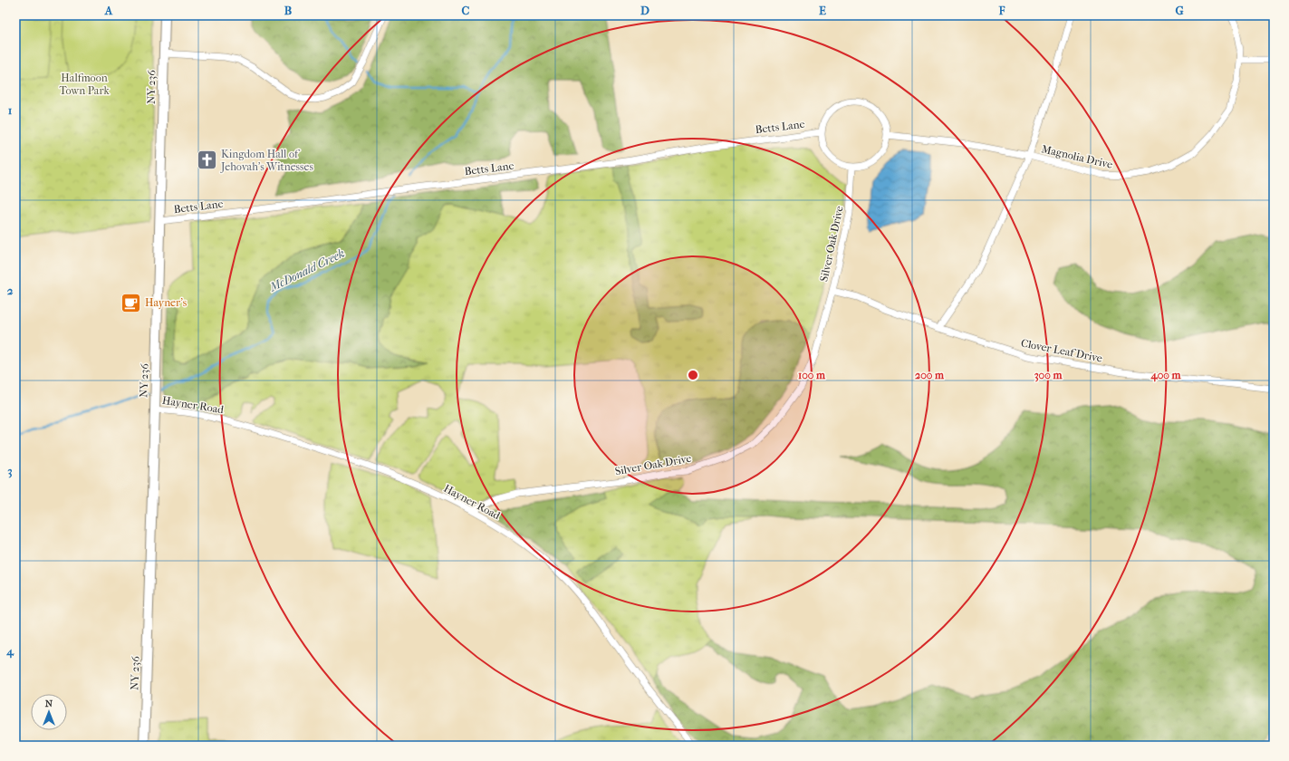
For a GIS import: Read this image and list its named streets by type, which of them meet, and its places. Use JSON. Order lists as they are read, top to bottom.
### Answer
{
  "streets": {
    "main road": ["NY 236"],
    "street": [
      "Betts Lane",
      "Magnolia Drive",
      "Silver Oak Drive",
      "Clover Leaf Drive",
      "Hayner Road"
    ]
  },
  "crossings": [
    ["NY 236", "Betts Lane"],
    ["NY 236", "Hayner Road"],
    ["Betts Lane", "Magnolia Drive"],
    ["Betts Lane", "Silver Oak Drive"],
    ["Magnolia Drive", "Silver Oak Drive"],
    ["Silver Oak Drive", "Clover Leaf Drive"],
    ["Silver Oak Drive", "Hayner Road"]
  ],
  "water": ["McDonald Creek"],
  "parks": ["Halfmoon Town Park"],
  "places": {
    "church": ["Kingdom Hall of Jehovah’s Witnesses"],
    "cafe": ["Hayner's"]
  },
  "north": "top",
  "grid": {
    "columns": [
      "A",
      "B",
      "C",
      "D",
      "E",
      "F",
      "G"
    ],
    "rows": [
      "1",
      "2",
      "3",
      "4"
    ]
  },
  "rings": [
    "100 m",
    "200 m",
    "300 m",
    "400 m"
  ]
}
